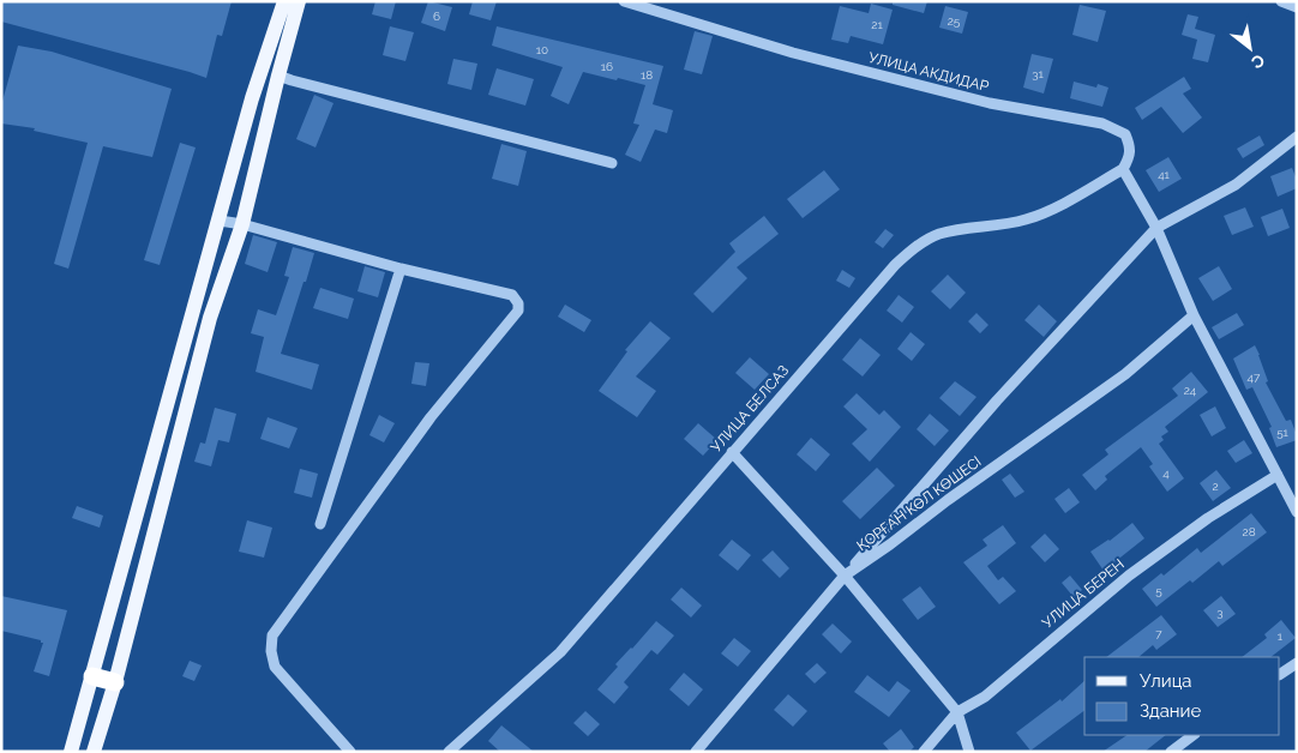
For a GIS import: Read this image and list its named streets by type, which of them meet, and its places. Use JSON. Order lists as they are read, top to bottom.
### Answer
{
  "streets": {
    "street": [
      "УЛИЦА АКДИДАР",
      "УЛИЦА БЕЛСАЗ",
      "ҚОРҒАН КӨЛ КӨШЕСІ",
      "УЛИЦА БЕРЕН"
    ]
  },
  "crossings": [
    ["УЛИЦА АКДИДАР", "УЛИЦА БЕЛСАЗ"]
  ],
  "house_numbers": [
    "6",
    "25",
    "21",
    "10",
    "16",
    "31",
    "18",
    "41",
    "47",
    "24",
    "51",
    "4",
    "2",
    "28",
    "5",
    "3",
    "7",
    "1"
  ],
  "legend": ["Улица", "Здание"],
  "north": "bottom right"
}
